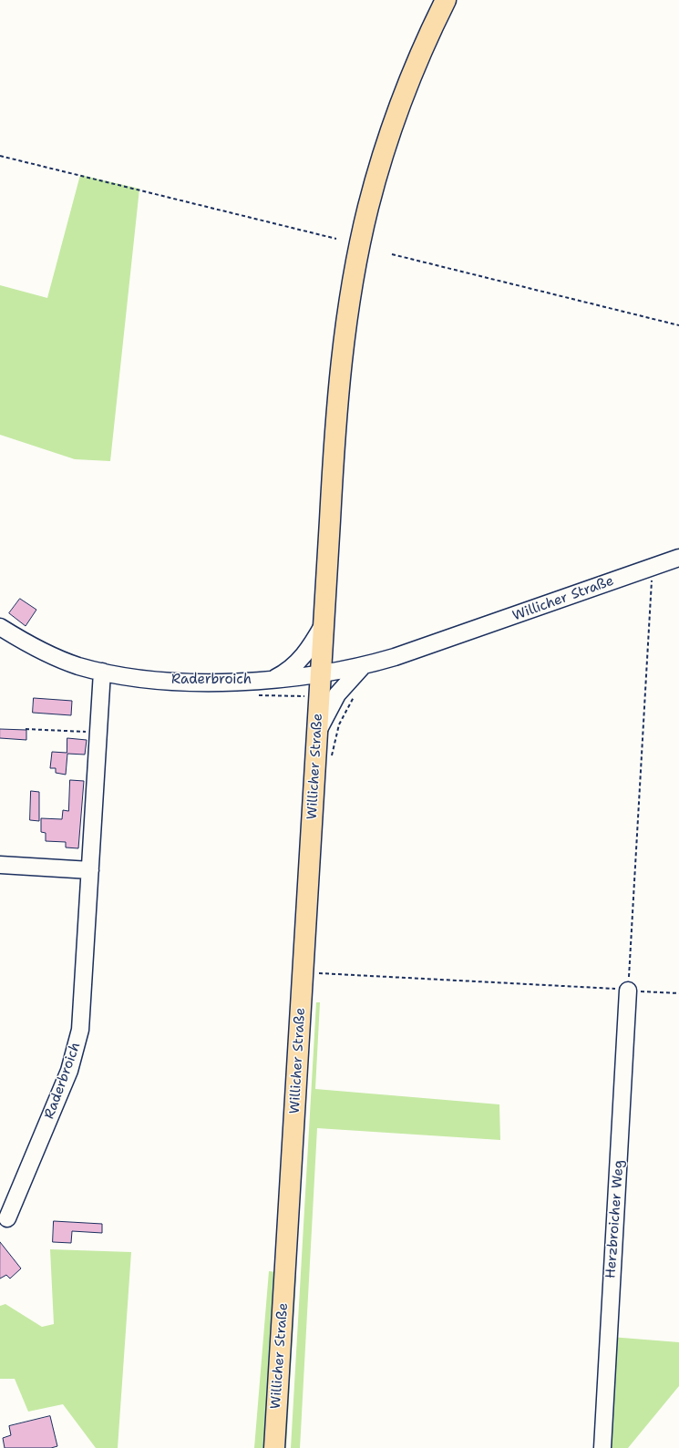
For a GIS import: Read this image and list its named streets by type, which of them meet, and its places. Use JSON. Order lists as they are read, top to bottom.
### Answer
{
  "streets": {
    "main road": ["Willicher Straße"],
    "street": ["Raderbroich", "Herzbroicher Weg"]
  },
  "crossings": [
    ["Willicher Straße", "Raderbroich"]
  ]
}
